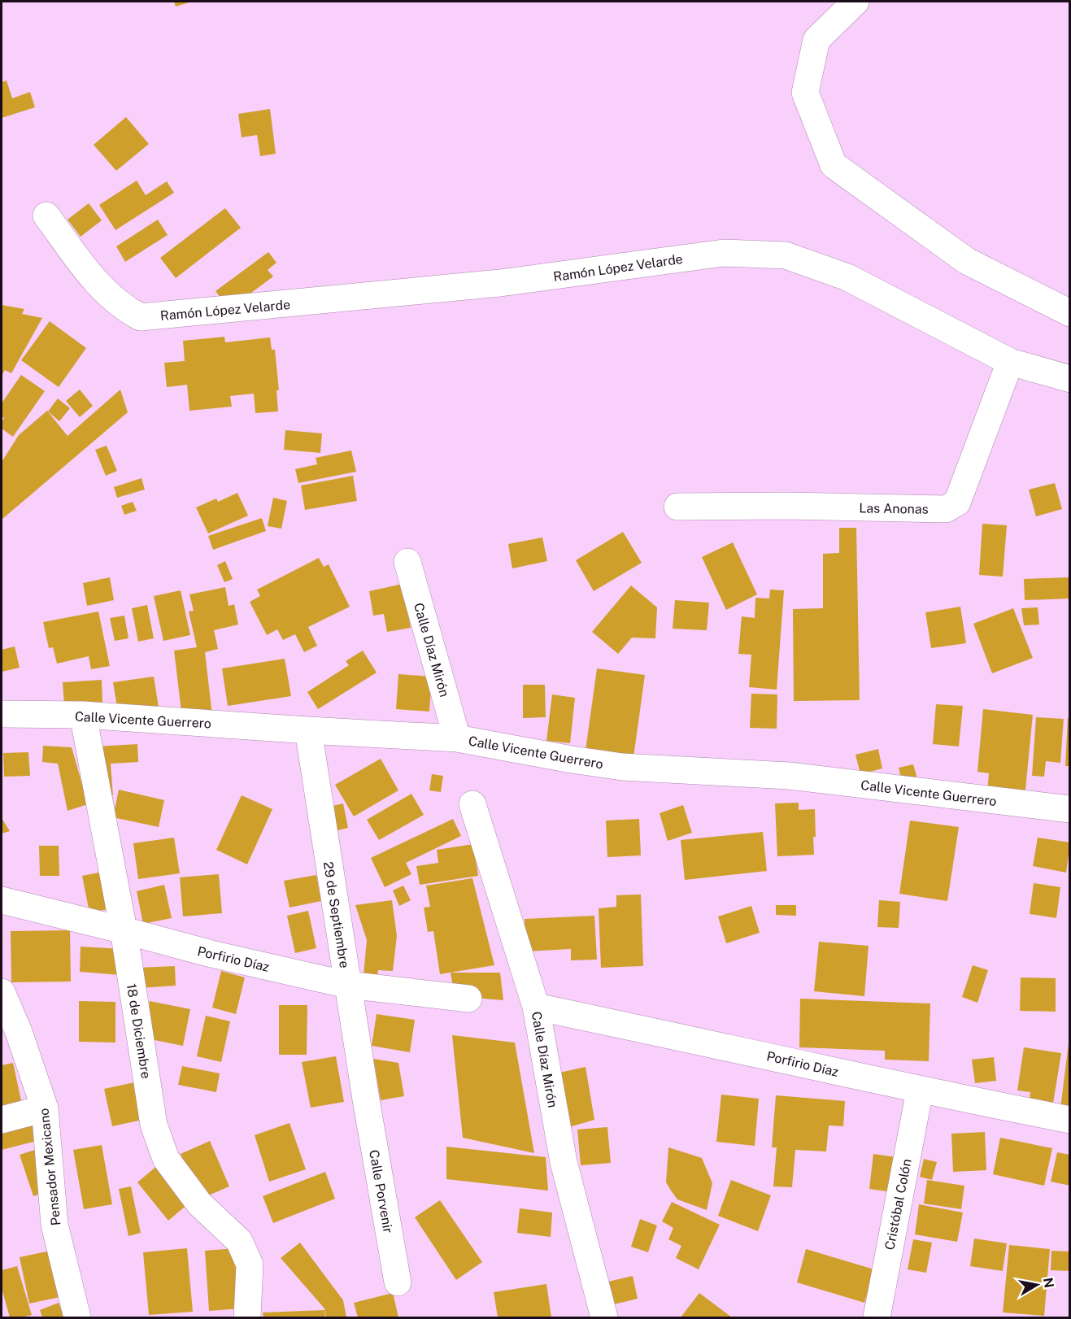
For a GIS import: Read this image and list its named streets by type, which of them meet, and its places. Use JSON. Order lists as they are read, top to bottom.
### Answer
{
  "streets": {
    "street": [
      "Ramón López Velarde",
      "Las Anonas",
      "Calle Díaz Mirón",
      "Calle Vicente Guerrero",
      "29 de Septiembre",
      "Porfirio Díaz",
      "18 de Diciembre",
      "Pensador Mexicano",
      "Calle Porvenir",
      "Cristóbal Colón"
    ]
  },
  "crossings": [
    ["Ramón López Velarde", "Las Anonas"],
    ["Calle Díaz Mirón", "Calle Vicente Guerrero"],
    ["Calle Díaz Mirón", "Porfirio Díaz"],
    ["Calle Vicente Guerrero", "29 de Septiembre"],
    ["Calle Vicente Guerrero", "18 de Diciembre"],
    ["29 de Septiembre", "Porfirio Díaz"],
    ["29 de Septiembre", "Calle Porvenir"],
    ["Porfirio Díaz", "18 de Diciembre"],
    ["Porfirio Díaz", "Cristóbal Colón"]
  ],
  "north": "right"
}
